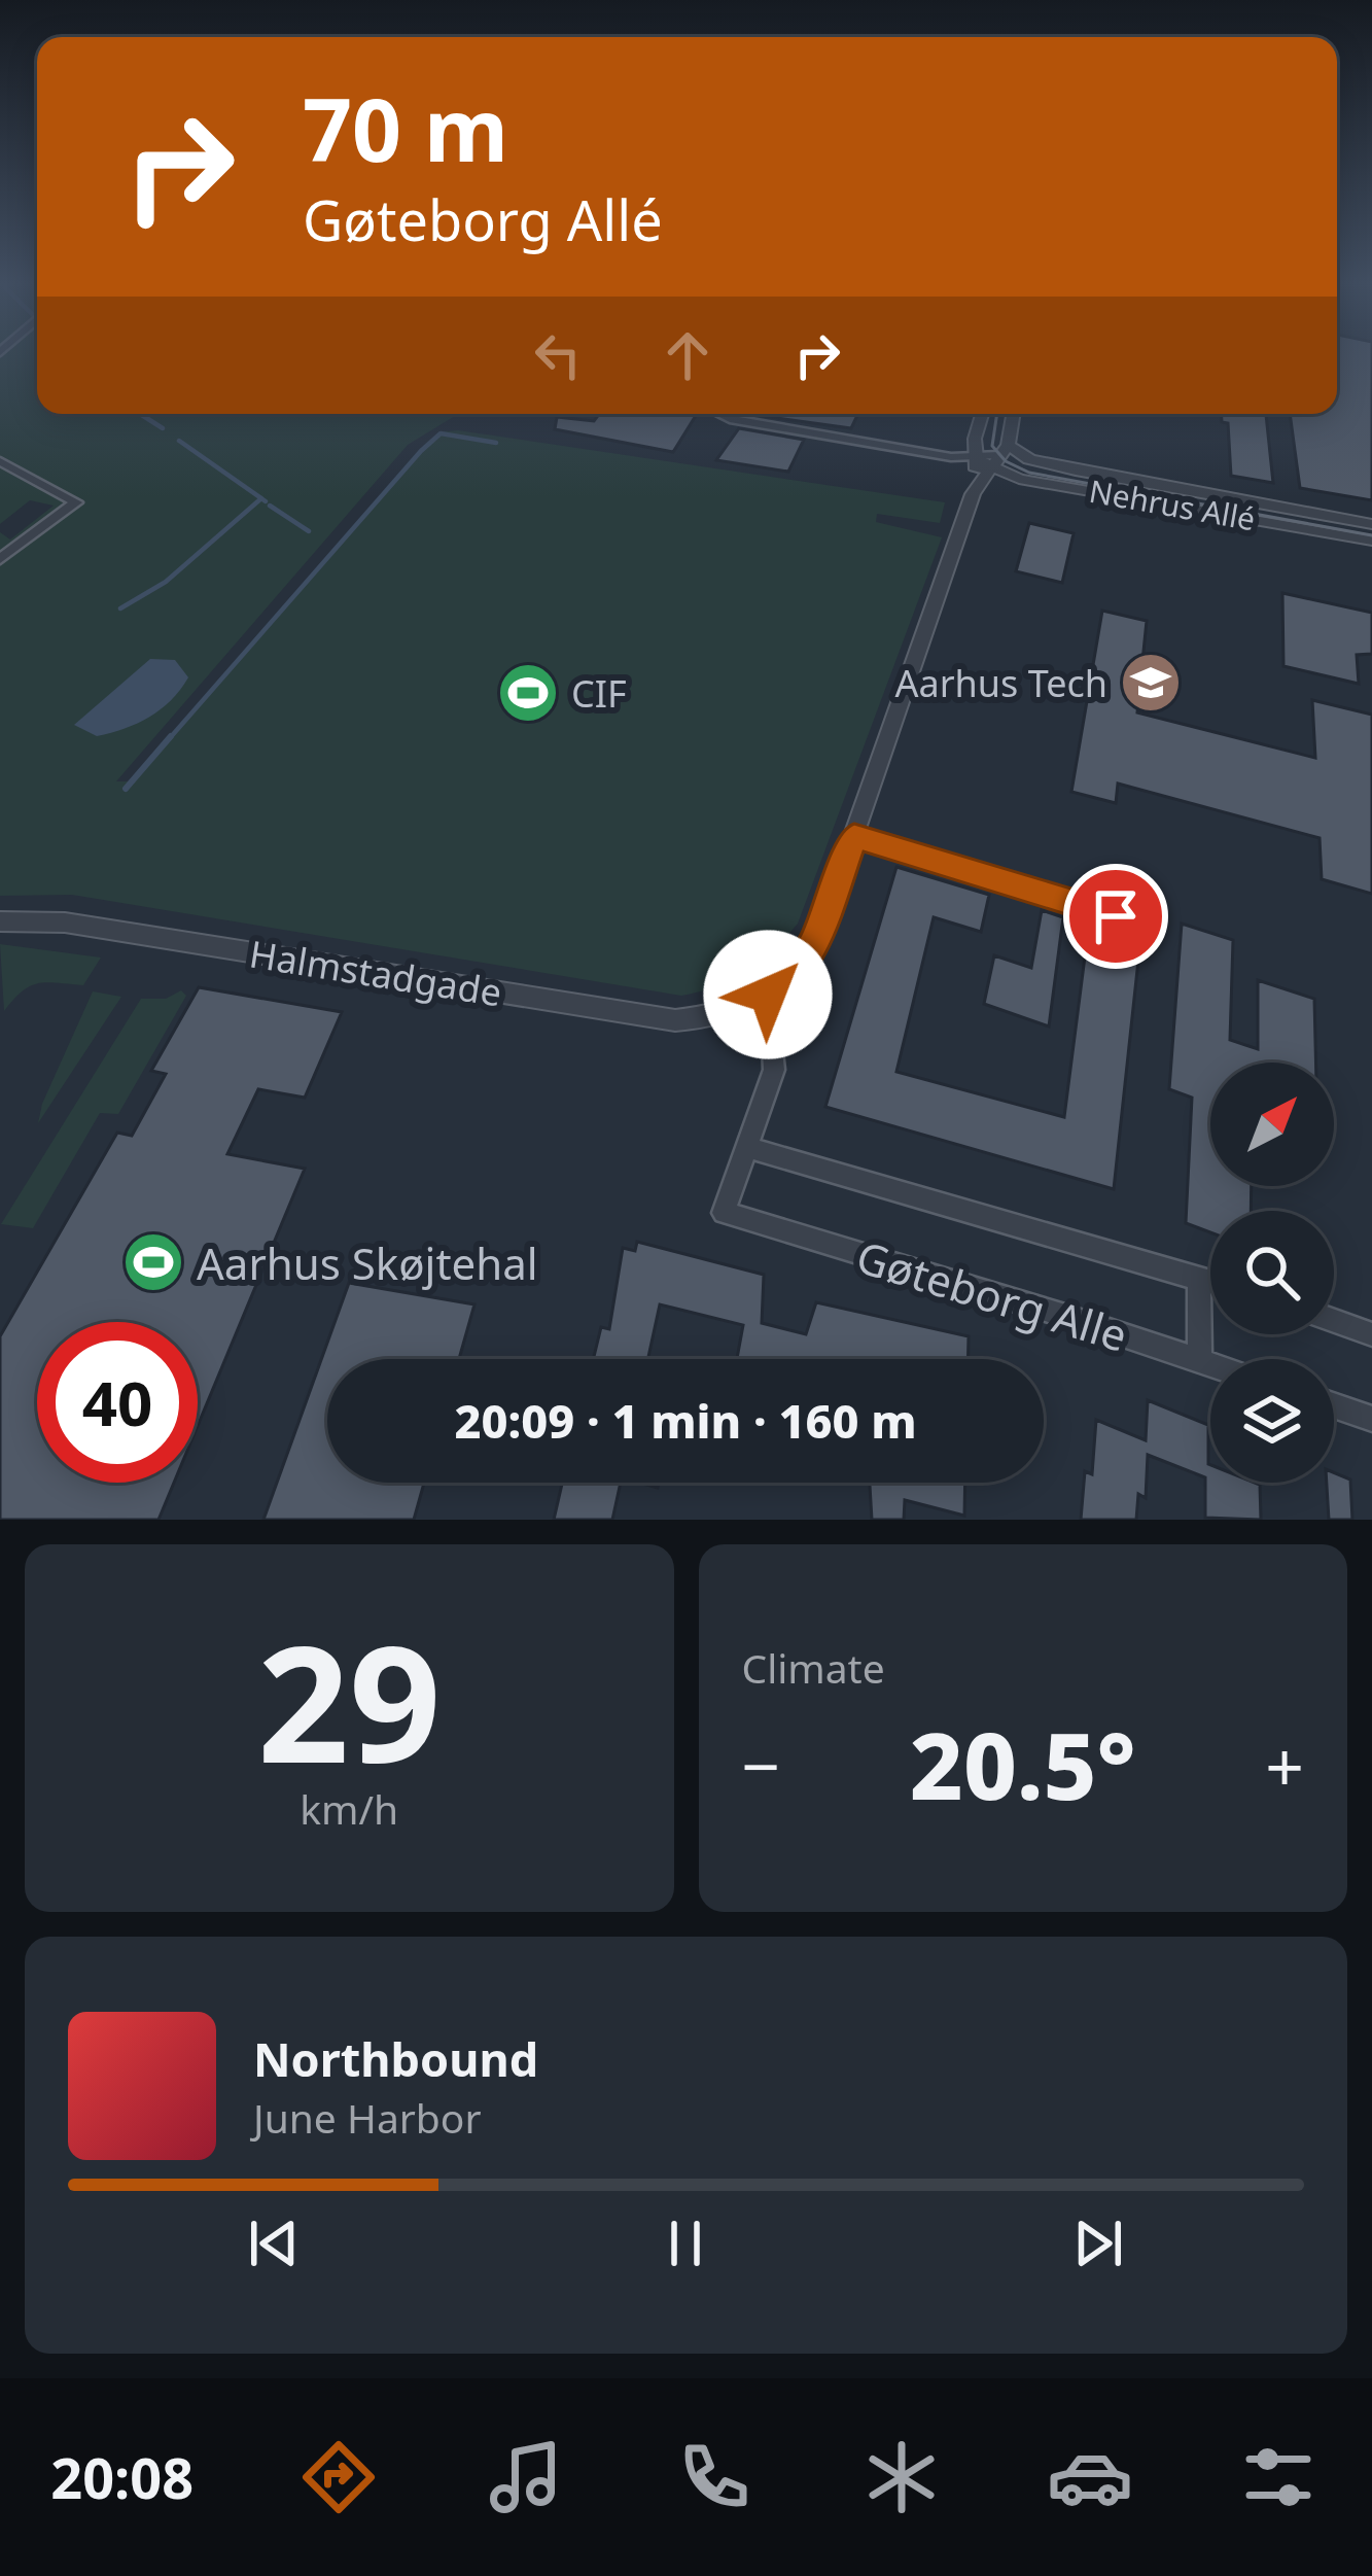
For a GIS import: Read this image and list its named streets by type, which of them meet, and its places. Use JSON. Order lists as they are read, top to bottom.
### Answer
{
  "streets": {
    "street": ["Nehrus Allé", "Halmstadgade", "Gøteborg Alle"]
  },
  "crossings": [
    ["Nehrus Allé", "Halmstadgade"]
  ],
  "places": {
    "school or university": ["Aarhus Tech"],
    "sports": ["CIF", "Aarhus Skøjtehal"]
  },
  "north": "top right",
  "page": {
    "turn": ["70 m", "Gøteborg Allé"],
    "limit": "40",
    "trip": "20:09 · 1 min · 160 m",
    "tile": [
      ["29", "km/h"],
      "Climate"
    ],
    "heat": ["−", "20.5°", "+"],
    "song": ["Northbound", "June Harbor"],
    "tabs": "20:08"
  }
}
